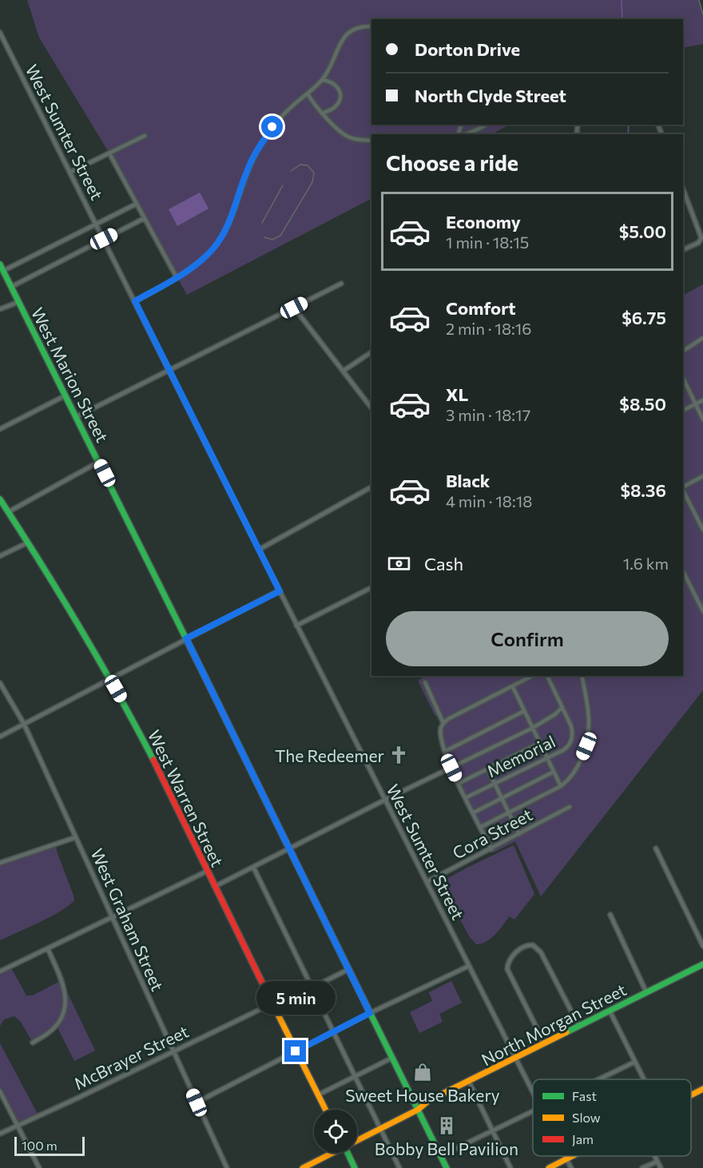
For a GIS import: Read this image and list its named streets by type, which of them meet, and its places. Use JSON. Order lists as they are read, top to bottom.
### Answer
{
  "streets": {
    "main road": ["West Marion Street", "West Warren Street", "North Morgan Street"],
    "street": [
      "West Sumter Street",
      "Memorial",
      "Cora Street",
      "West Graham Street",
      "McBrayer Street"
    ]
  },
  "crossings": [
    ["West Sumter Street", "Cora Street"],
    ["West Sumter Street", "North Morgan Street"],
    ["West Marion Street", "North Morgan Street"],
    ["West Marion Street", "McBrayer Street"],
    ["West Warren Street", "McBrayer Street"],
    ["West Graham Street", "McBrayer Street"]
  ],
  "places": {
    "church": ["The Redeemer"],
    "shop": ["Sweet House Bakery"],
    "building": ["Bobby Bell Pavilion"]
  },
  "legend": ["Fast", "Slow", "Jam"],
  "scale_bar": "100 m",
  "page": {
    "banner": ["Dorton Drive", "North Clyde Street"],
    "heading": "Choose a ride",
    "list": [
      {
        "name": "Economy",
        "note": "1 min · 18:15",
        "value": "$5.00"
      },
      {
        "name": "Comfort",
        "note": "2 min · 18:16",
        "value": "$6.75"
      },
      {
        "name": "XL",
        "note": "3 min · 18:17",
        "value": "$8.50"
      },
      {
        "name": "Black",
        "note": "4 min · 18:18",
        "value": "$8.36"
      }
    ],
    "pay": ["Cash", "1.6 km"],
    "buttons": "Confirm",
    "bubble": "5 min",
    "scale": "100 m"
  }
}
